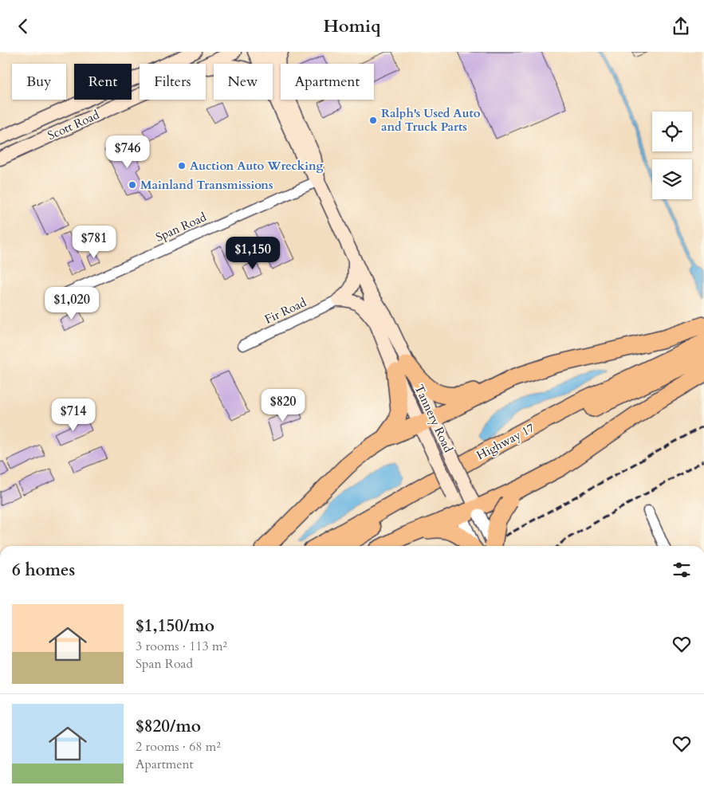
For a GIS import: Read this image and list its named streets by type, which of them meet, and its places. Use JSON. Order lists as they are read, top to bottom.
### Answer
{
  "streets": {
    "highway": ["Highway 17"],
    "main road": ["Scott Road", "Tannery Road"],
    "street": ["Span Road", "Fir Road"]
  },
  "crossings": [
    ["Span Road", "Tannery Road"]
  ],
  "places": ["Ralph's Used Auto and Truck Parts", "Auction Auto Wrecking", "Mainland Transmissions"],
  "page": {
    "header": "Homiq",
    "chip": [
      "Buy",
      "Rent",
      "Filters",
      "New",
      "Apartment"
    ],
    "price": [
      "$746",
      "$781",
      "$1,150",
      "$1,020",
      "$820",
      "$714"
    ],
    "heading": "6 homes",
    "list": [
      {
        "name": "$1,150/mo",
        "note": "3 rooms · 113 m² · Span Road"
      },
      {
        "name": "$820/mo",
        "note": "2 rooms · 68 m² · Apartment"
      }
    ]
  }
}
